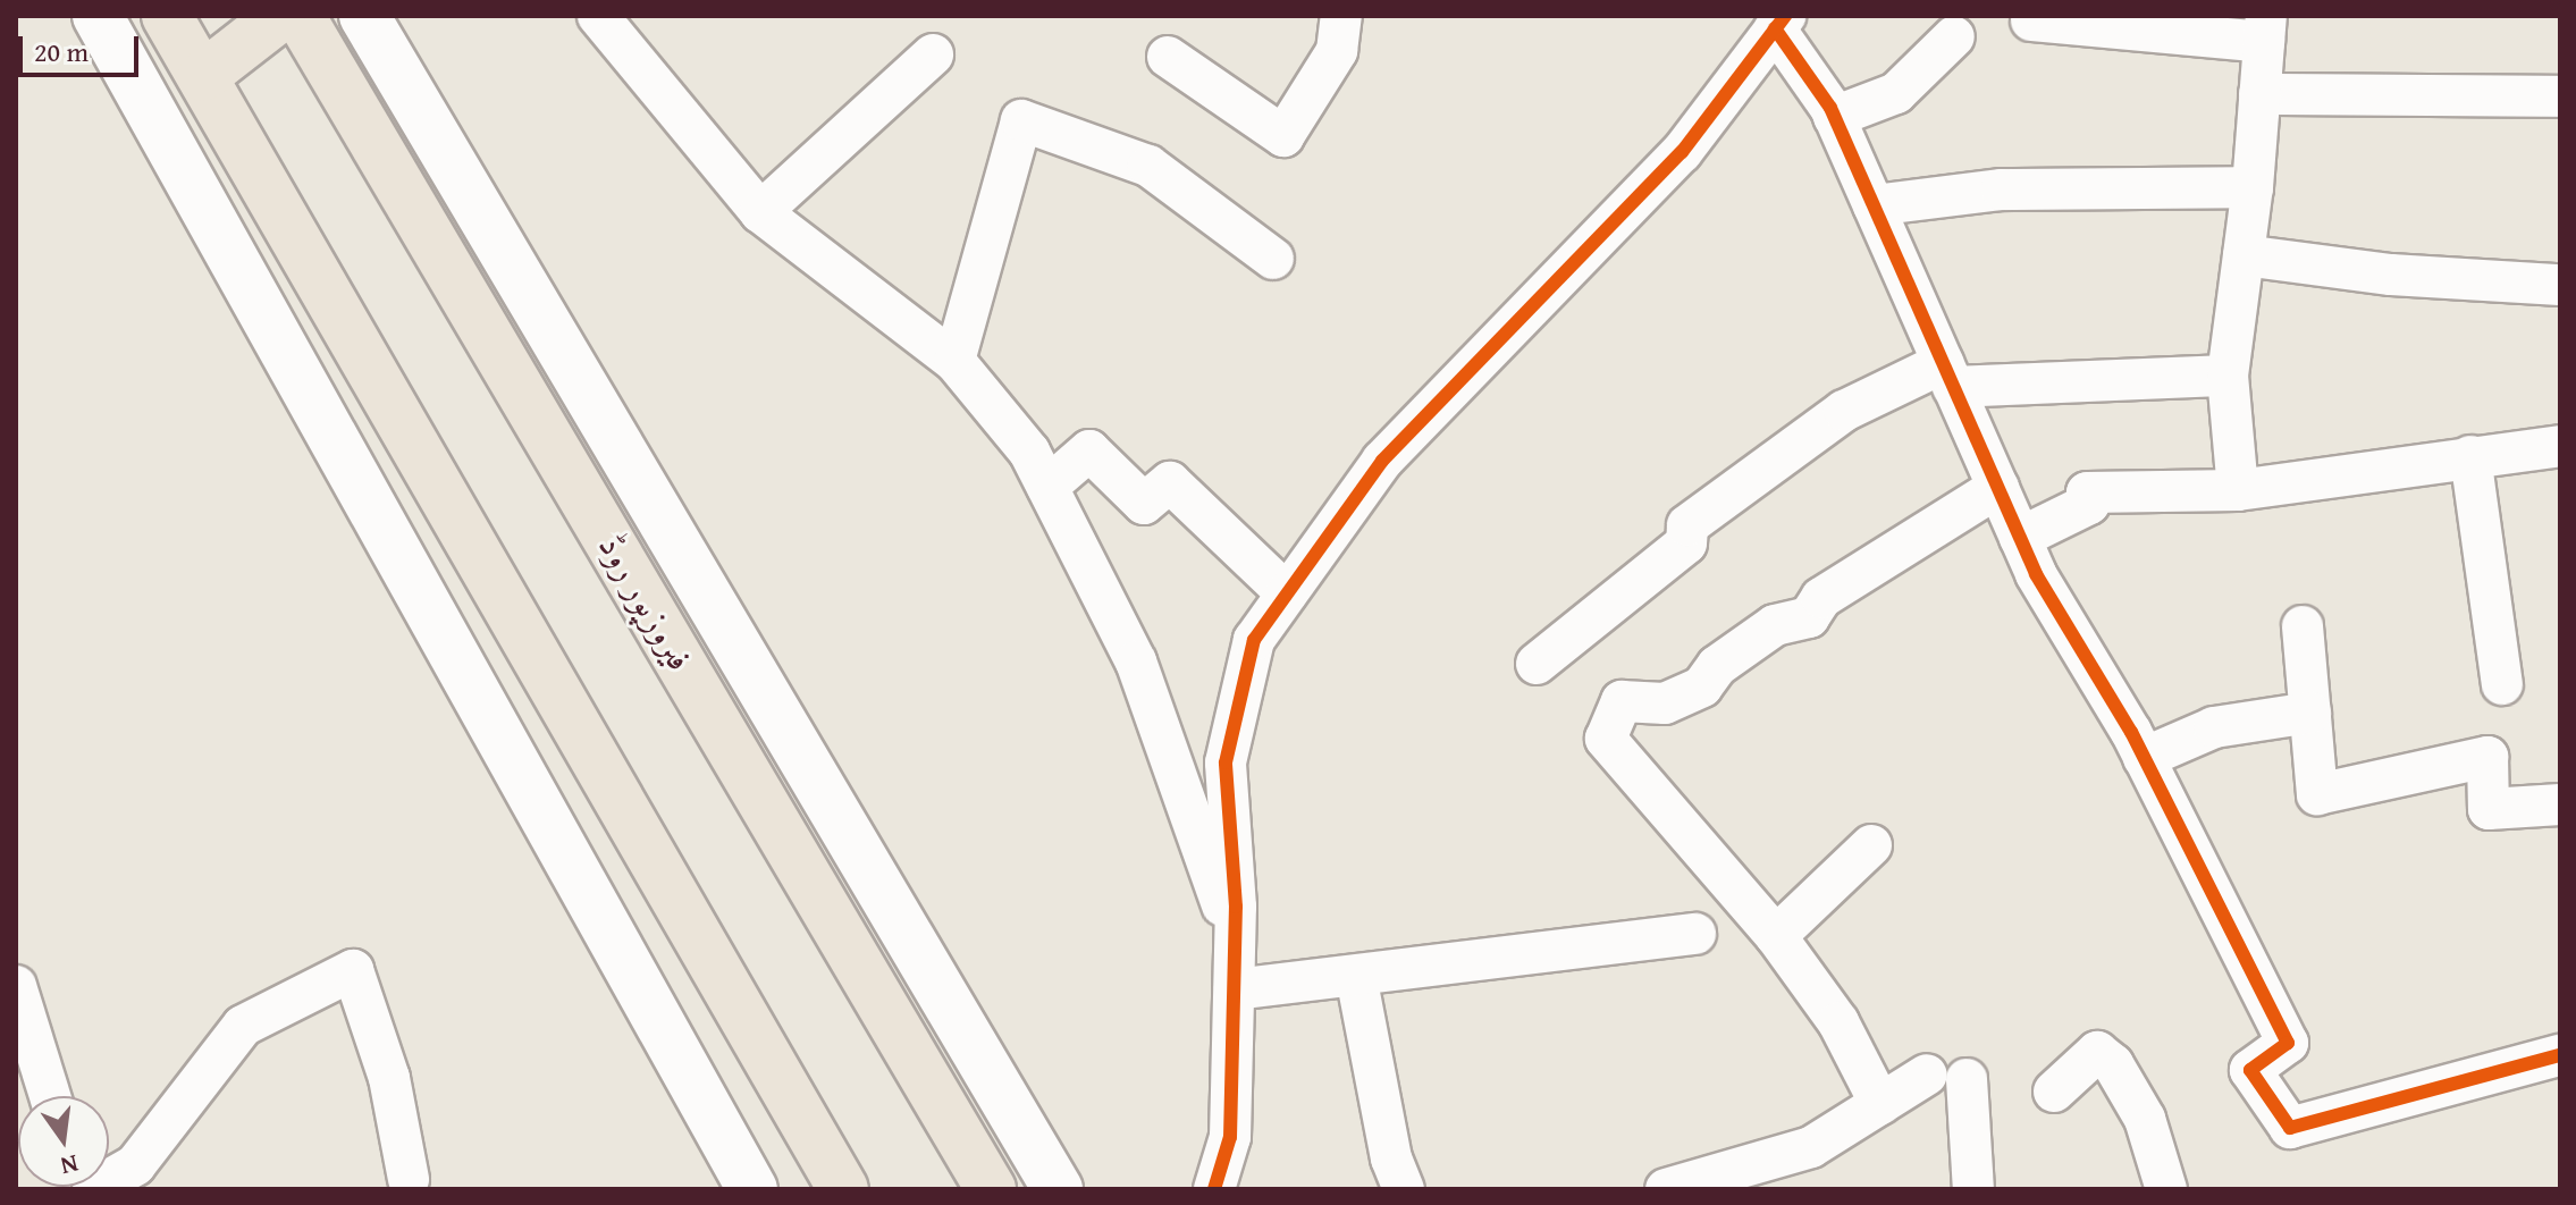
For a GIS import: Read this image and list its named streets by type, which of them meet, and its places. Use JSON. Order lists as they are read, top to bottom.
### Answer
{
  "streets": {
    "highway": ["فیروزپور روڈ"]
  },
  "scale_bar": "20 m",
  "north": "bottom"
}
